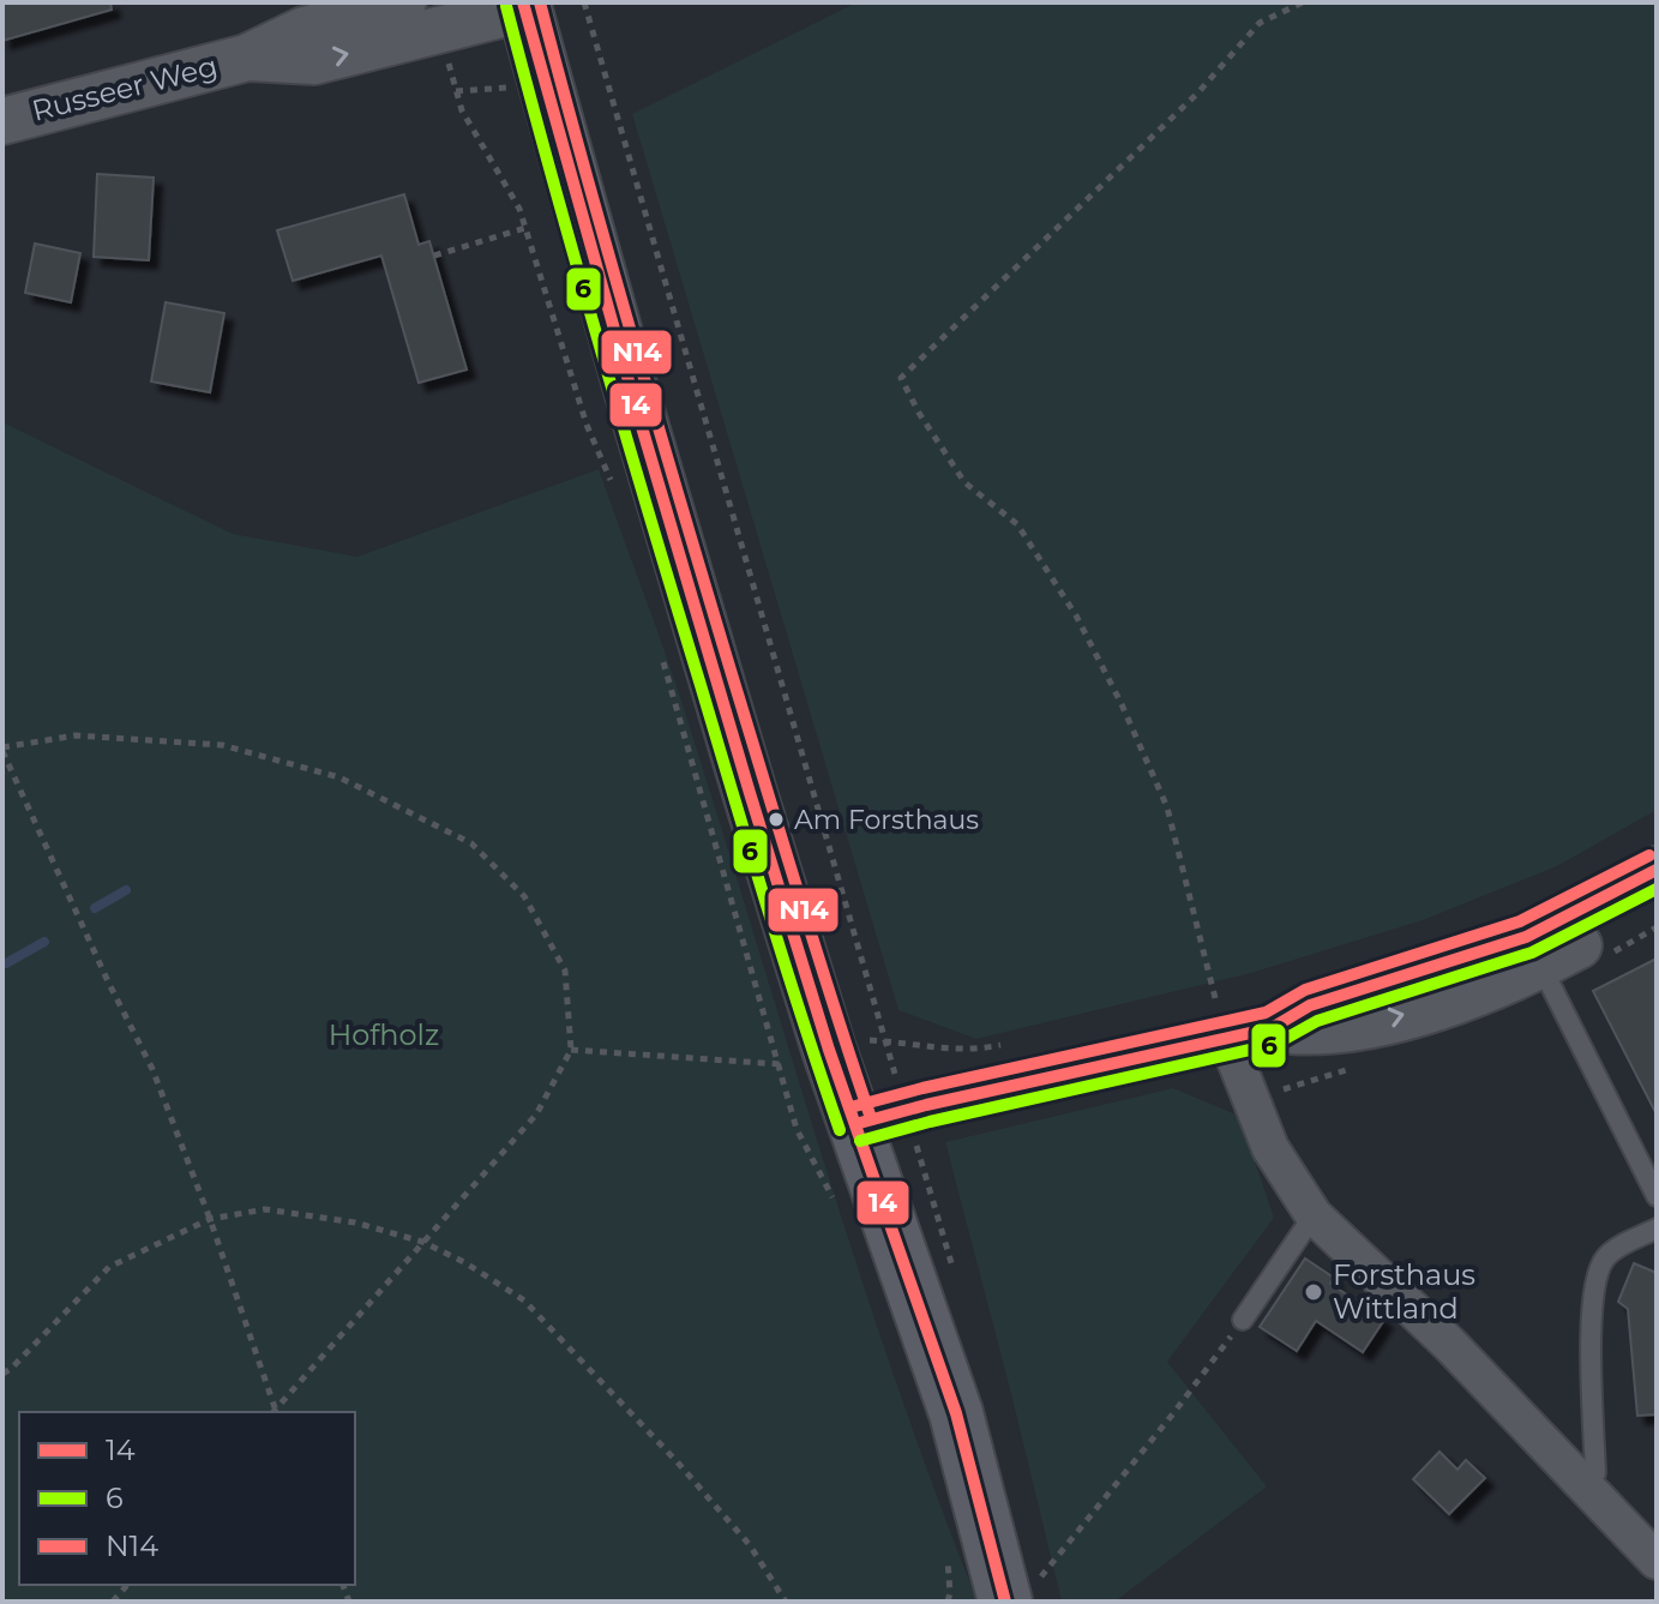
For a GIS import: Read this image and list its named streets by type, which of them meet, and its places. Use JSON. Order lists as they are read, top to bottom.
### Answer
{
  "streets": {
    "street": ["Russeer Weg"]
  },
  "parks": ["Hofholz"],
  "places": ["Am Forsthaus", "Forsthaus Wittland"],
  "lines": ["transit line 14", "transit line N14", "transit line 6"],
  "legend": ["14", "6", "N14"]
}
